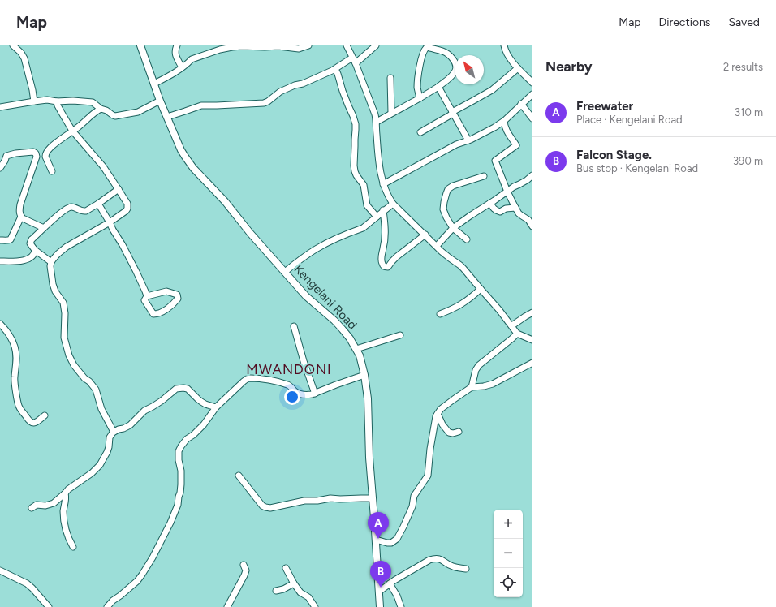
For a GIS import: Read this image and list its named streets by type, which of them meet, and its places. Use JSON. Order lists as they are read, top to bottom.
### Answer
{
  "streets": {
    "main road": ["Kengelani Road"]
  },
  "districts": ["MWANDONI"],
  "north": "top left",
  "page": {
    "header": "Map",
    "nav": ["Map", "Directions", "Saved"],
    "heading": ["Nearby", "2 results"],
    "list": [
      {
        "mark": "A",
        "name": "Freewater",
        "note": "Place · Kengelani Road",
        "value": "310 m"
      },
      {
        "mark": "B",
        "name": "Falcon Stage.",
        "note": "Bus stop · Kengelani Road",
        "value": "390 m"
      }
    ],
    "map_buttons": ["+", "−"],
    "pins": ["A", "B"]
  }
}
